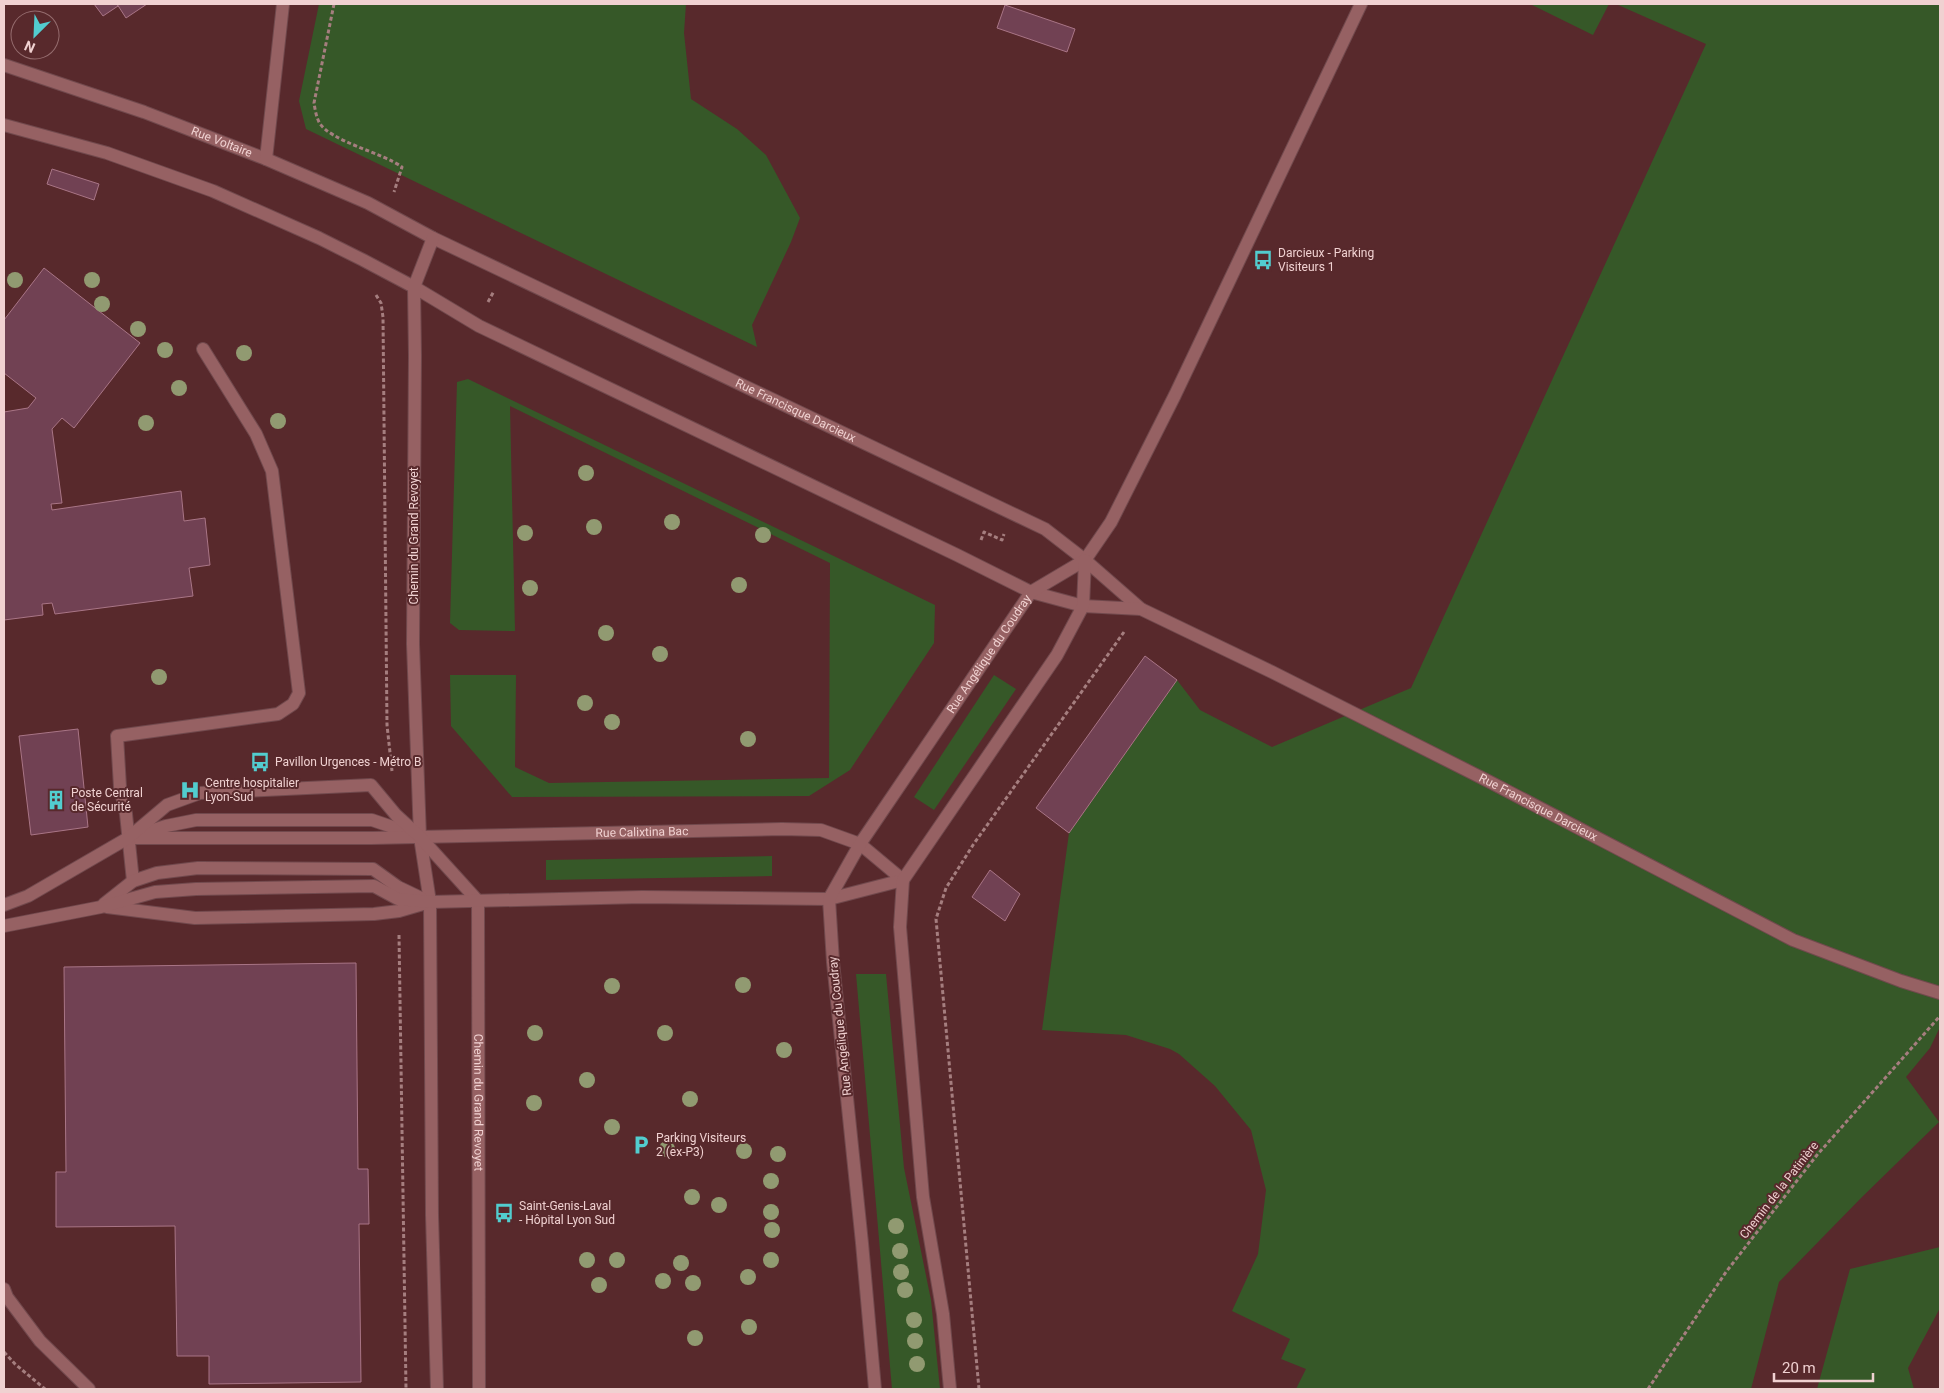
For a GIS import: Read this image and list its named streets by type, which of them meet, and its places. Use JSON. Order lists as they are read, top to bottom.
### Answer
{
  "streets": {
    "street": [
      "Rue Voltaire",
      "Rue Francisque Darcieux",
      "Chemin du Grand Revoyet",
      "Rue Angélique du Coudray",
      "Rue Calixtina Bac"
    ],
    "path": ["Chemin de la Patinière"]
  },
  "crossings": [
    ["Rue Voltaire", "Rue Francisque Darcieux"],
    ["Rue Voltaire", "Chemin du Grand Revoyet"],
    ["Rue Francisque Darcieux", "Chemin du Grand Revoyet"],
    ["Rue Francisque Darcieux", "Rue Angélique du Coudray"],
    ["Chemin du Grand Revoyet", "Rue Calixtina Bac"],
    ["Rue Angélique du Coudray", "Rue Calixtina Bac"]
  ],
  "places": {
    "bus stop": ["Darcieux - Parking Visiteurs 1", "Pavillon Urgences - Métro B", "Saint-Genis-Laval - Hôpital Lyon Sud"],
    "hospital": ["Centre hospitalier Lyon-Sud"],
    "building": ["Poste Central de Sécurité"],
    "parking": ["Parking Visiteurs 2 (ex-P3)"]
  },
  "scale_bar": "20 m",
  "north": "bottom left"
}
